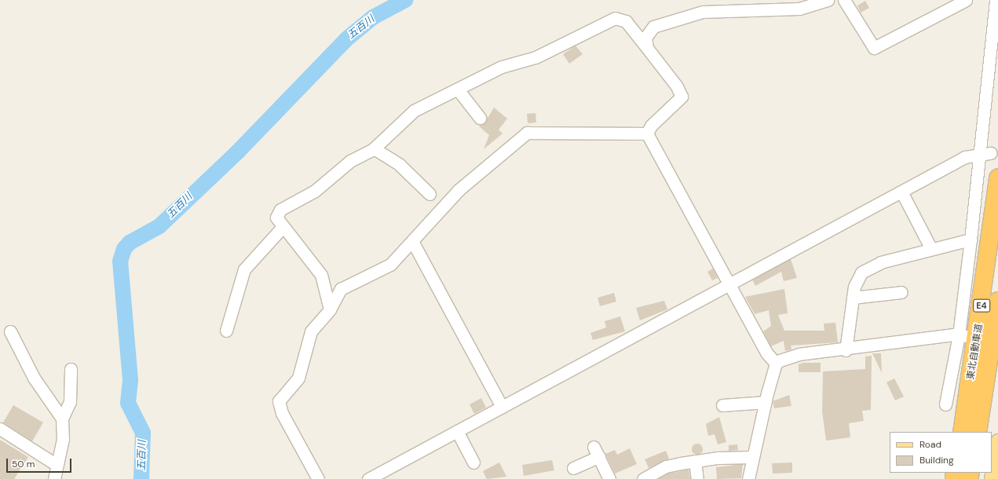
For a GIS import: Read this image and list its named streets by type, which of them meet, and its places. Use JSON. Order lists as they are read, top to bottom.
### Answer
{
  "streets": {
    "highway": ["E4", "東北自動車道"]
  },
  "water": ["五百川"],
  "legend": ["Road", "Building"],
  "scale_bar": "50 m"
}
